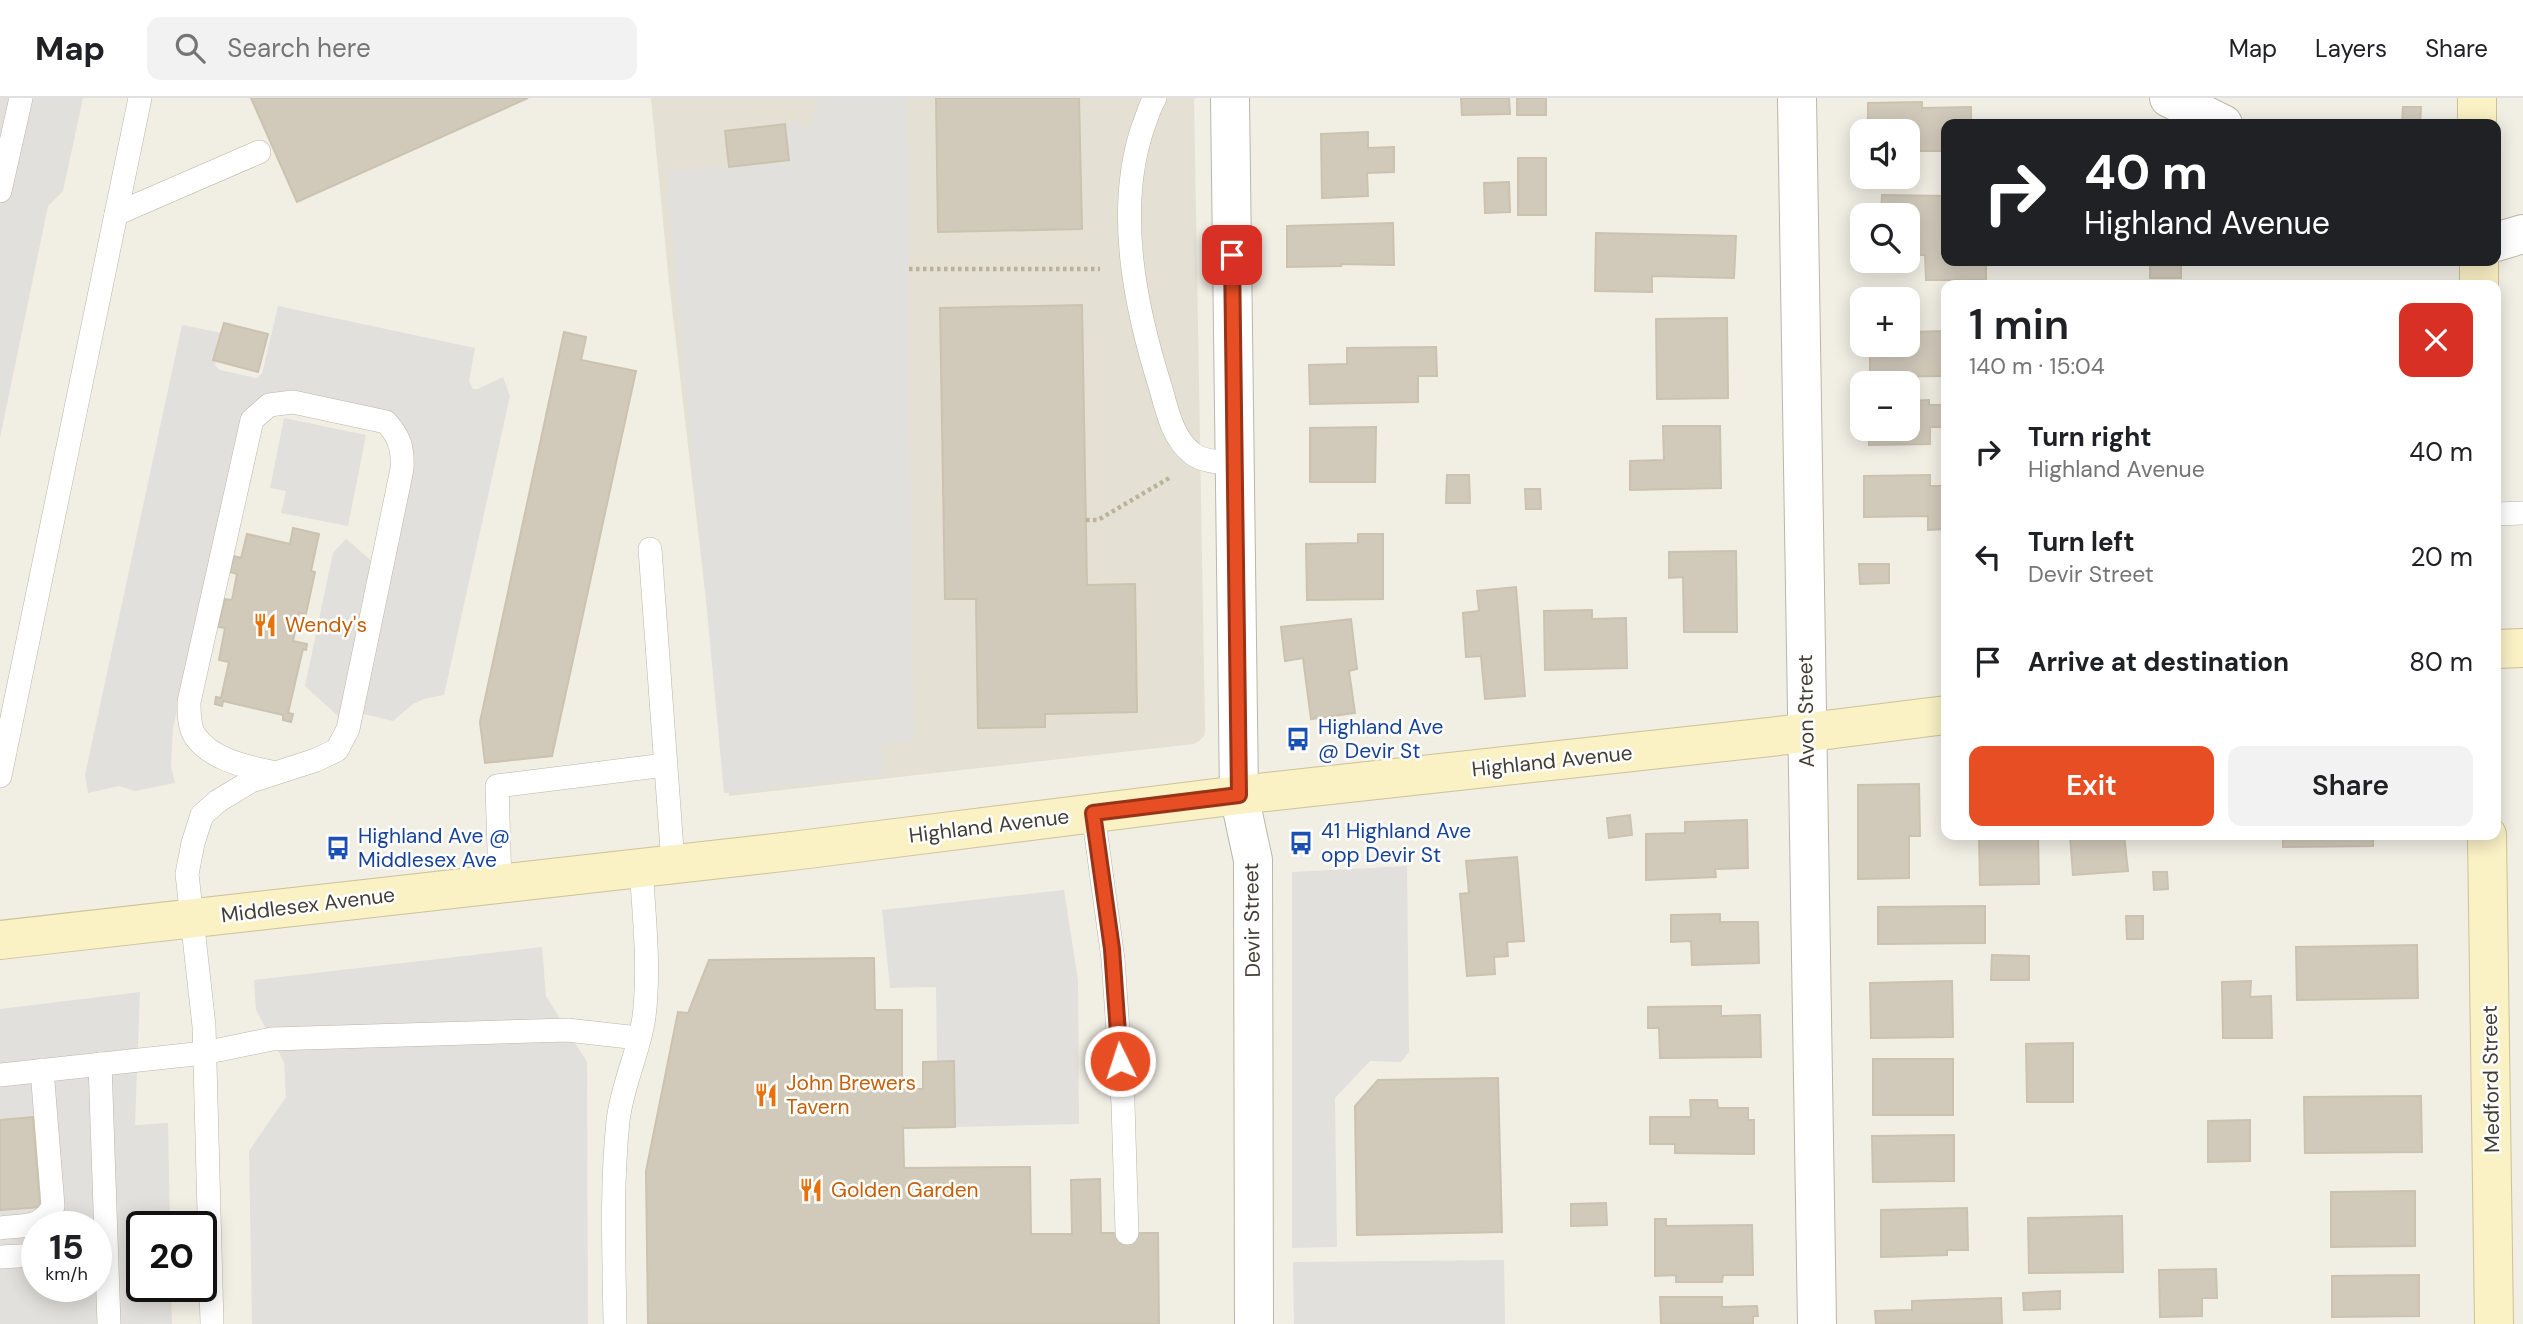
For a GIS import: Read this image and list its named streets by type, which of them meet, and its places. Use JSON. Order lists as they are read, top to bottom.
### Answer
{
  "streets": {
    "main road": ["Highland Avenue", "Middlesex Avenue", "Medford Street"],
    "street": ["Avon Street", "Devir Street"]
  },
  "crossings": [
    ["Avon Street", "Highland Avenue"],
    ["Highland Avenue", "Middlesex Avenue"],
    ["Highland Avenue", "Devir Street"]
  ],
  "places": {
    "restaurant": ["Wendy's", "John Brewers Tavern", "Golden Garden"],
    "bus stop": ["Highland Ave @ Devir St", "41 Highland Ave opp Devir St", "Highland Ave @ Middlesex Ave"]
  },
  "page": {
    "header": "Map",
    "search": "Search here",
    "nav": ["Map", "Layers", "Share"],
    "map_buttons": ["+", "−"],
    "turn": ["40 m", "Highland Avenue"],
    "heading": ["1 min", "140 m · 15:04"],
    "list": [
      {
        "name": "Turn right",
        "note": "Highland Avenue",
        "value": "40 m"
      },
      {
        "name": "Turn left",
        "note": "Devir Street",
        "value": "20 m"
      },
      {
        "name": "Arrive at destination",
        "value": "80 m"
      }
    ],
    "buttons": ["Exit", "Share"],
    "speed": "15 km/h",
    "limit": "20"
  }
}
